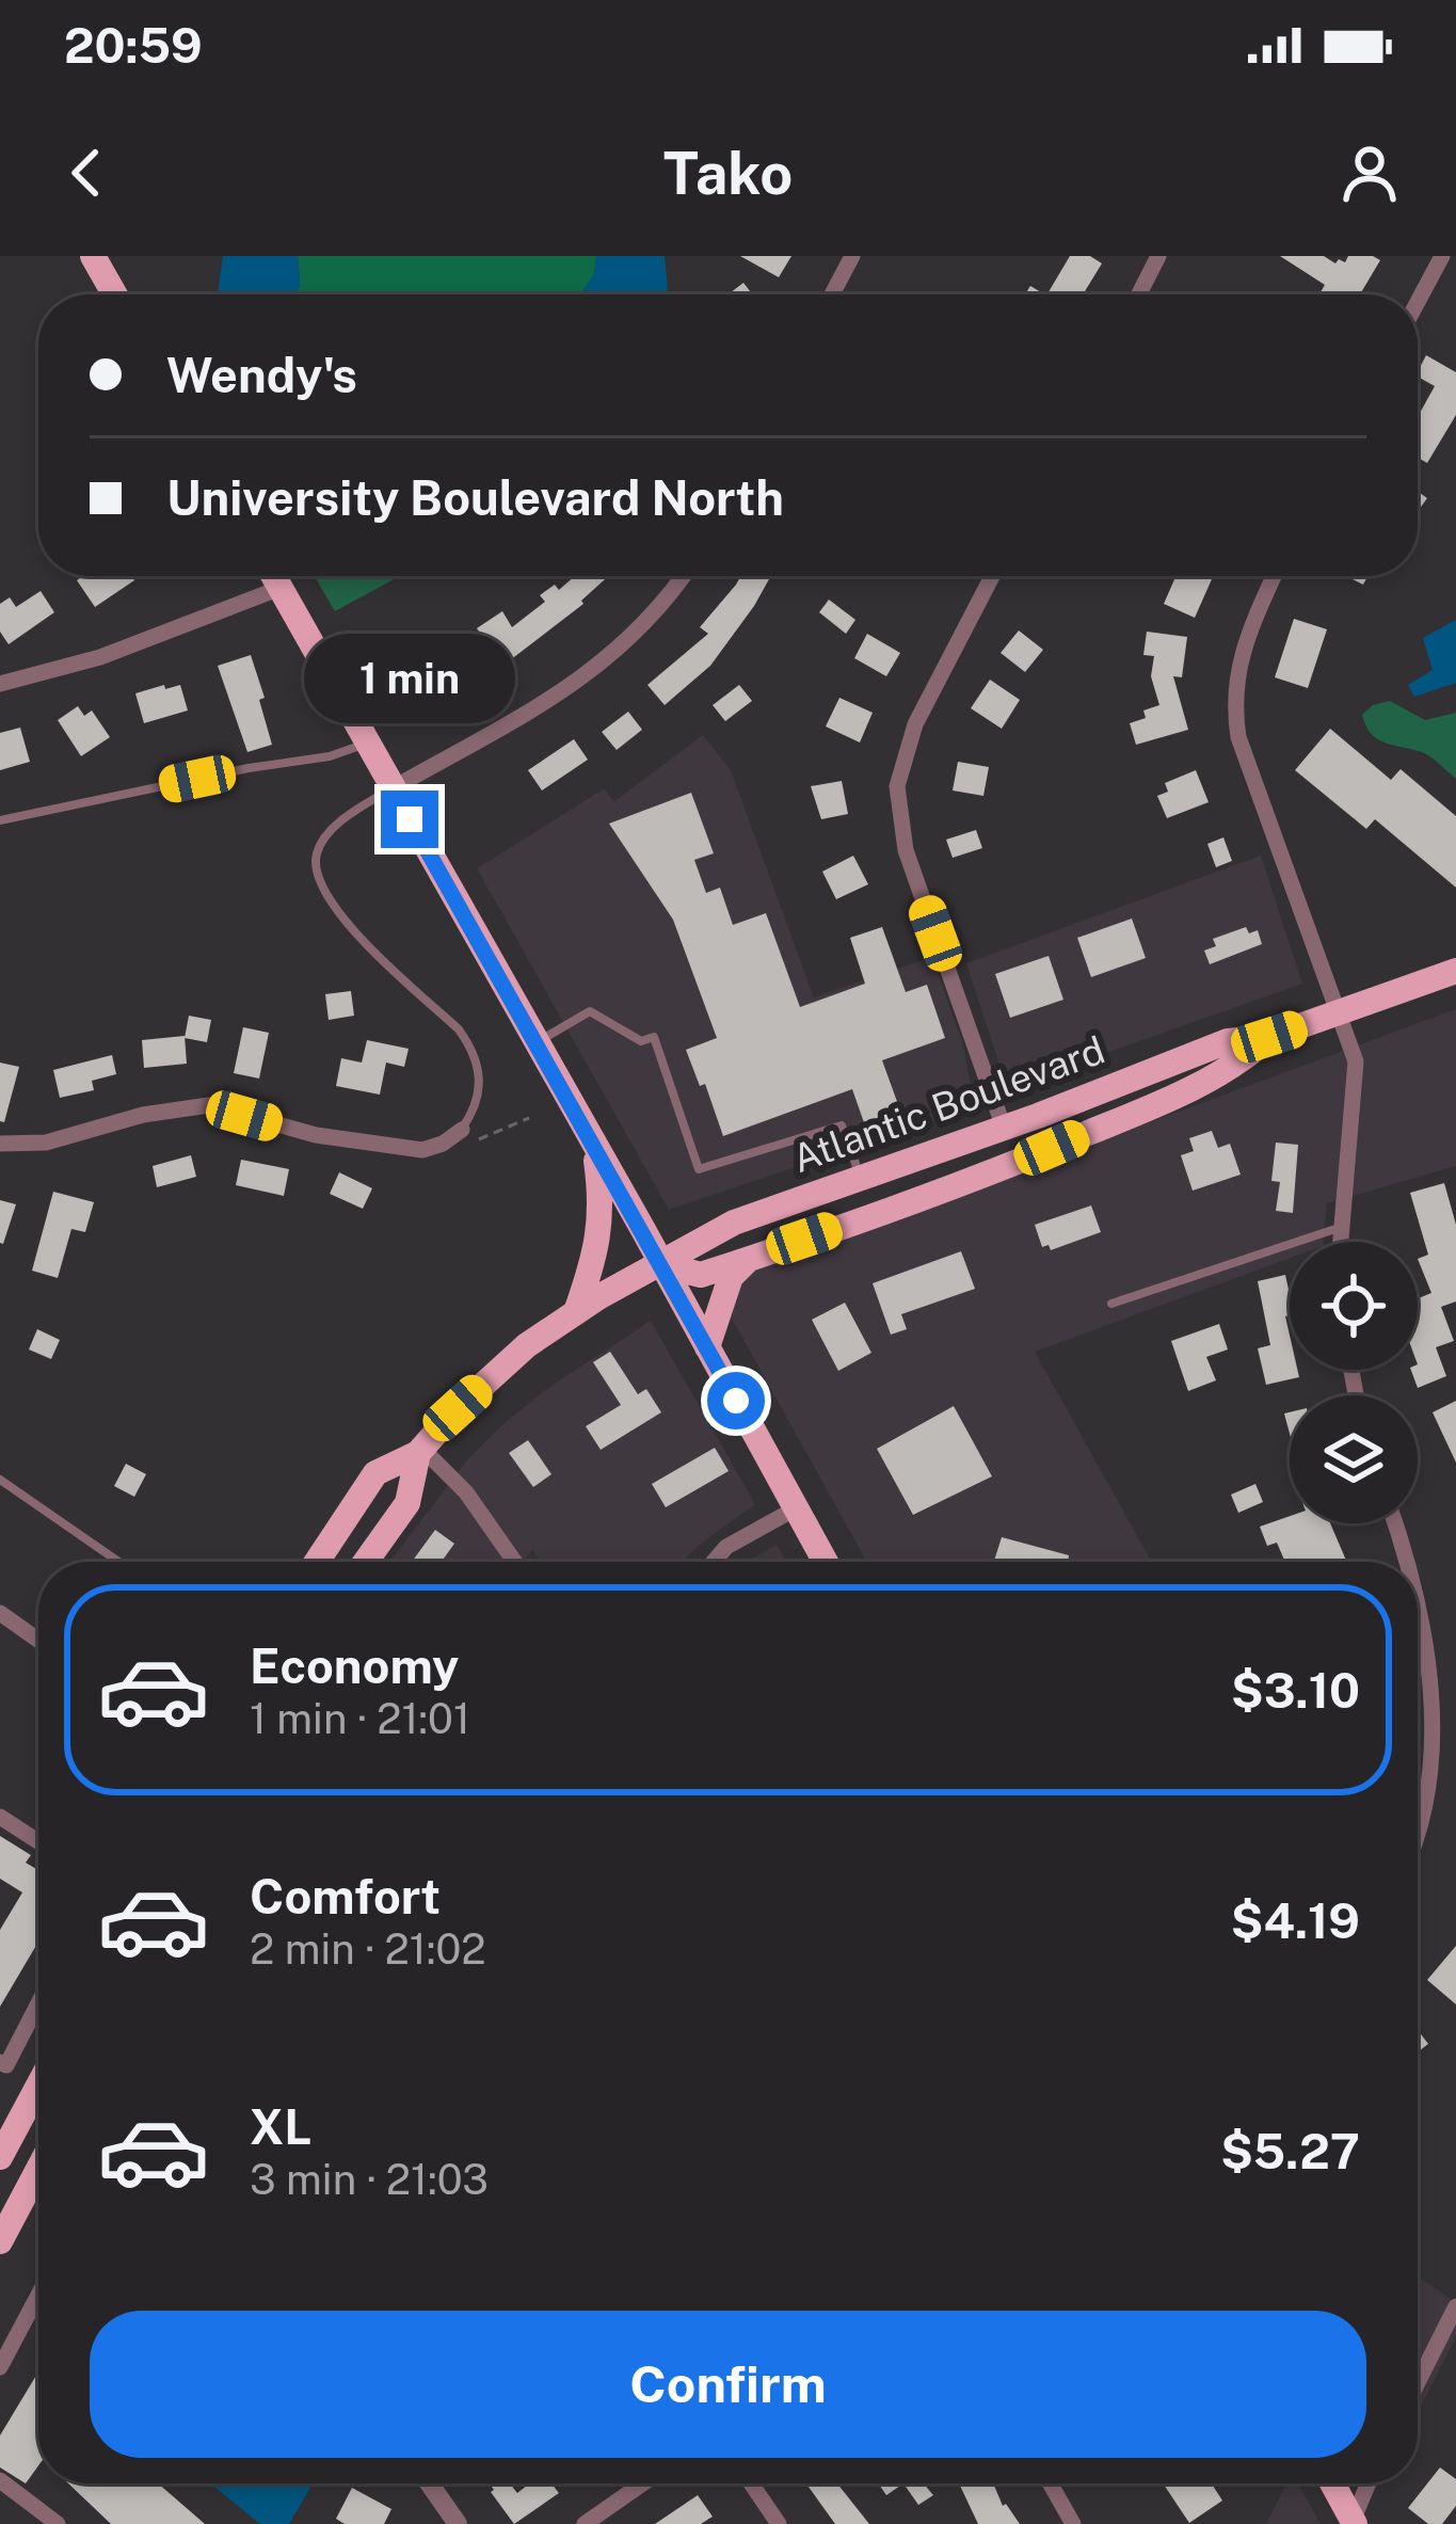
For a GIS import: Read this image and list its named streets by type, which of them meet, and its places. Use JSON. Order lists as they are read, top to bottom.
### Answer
{
  "streets": {
    "main road": ["Atlantic Boulevard"]
  },
  "page": {
    "status": "20:59",
    "header": "Tako",
    "banner": ["Wendy's", "University Boulevard North"],
    "bubble": "1 min",
    "list": [
      {
        "name": "Economy",
        "note": "1 min · 21:01",
        "value": "$3.10"
      },
      {
        "name": "Comfort",
        "note": "2 min · 21:02",
        "value": "$4.19"
      },
      {
        "name": "XL",
        "note": "3 min · 21:03",
        "value": "$5.27"
      }
    ],
    "buttons": "Confirm"
  }
}
